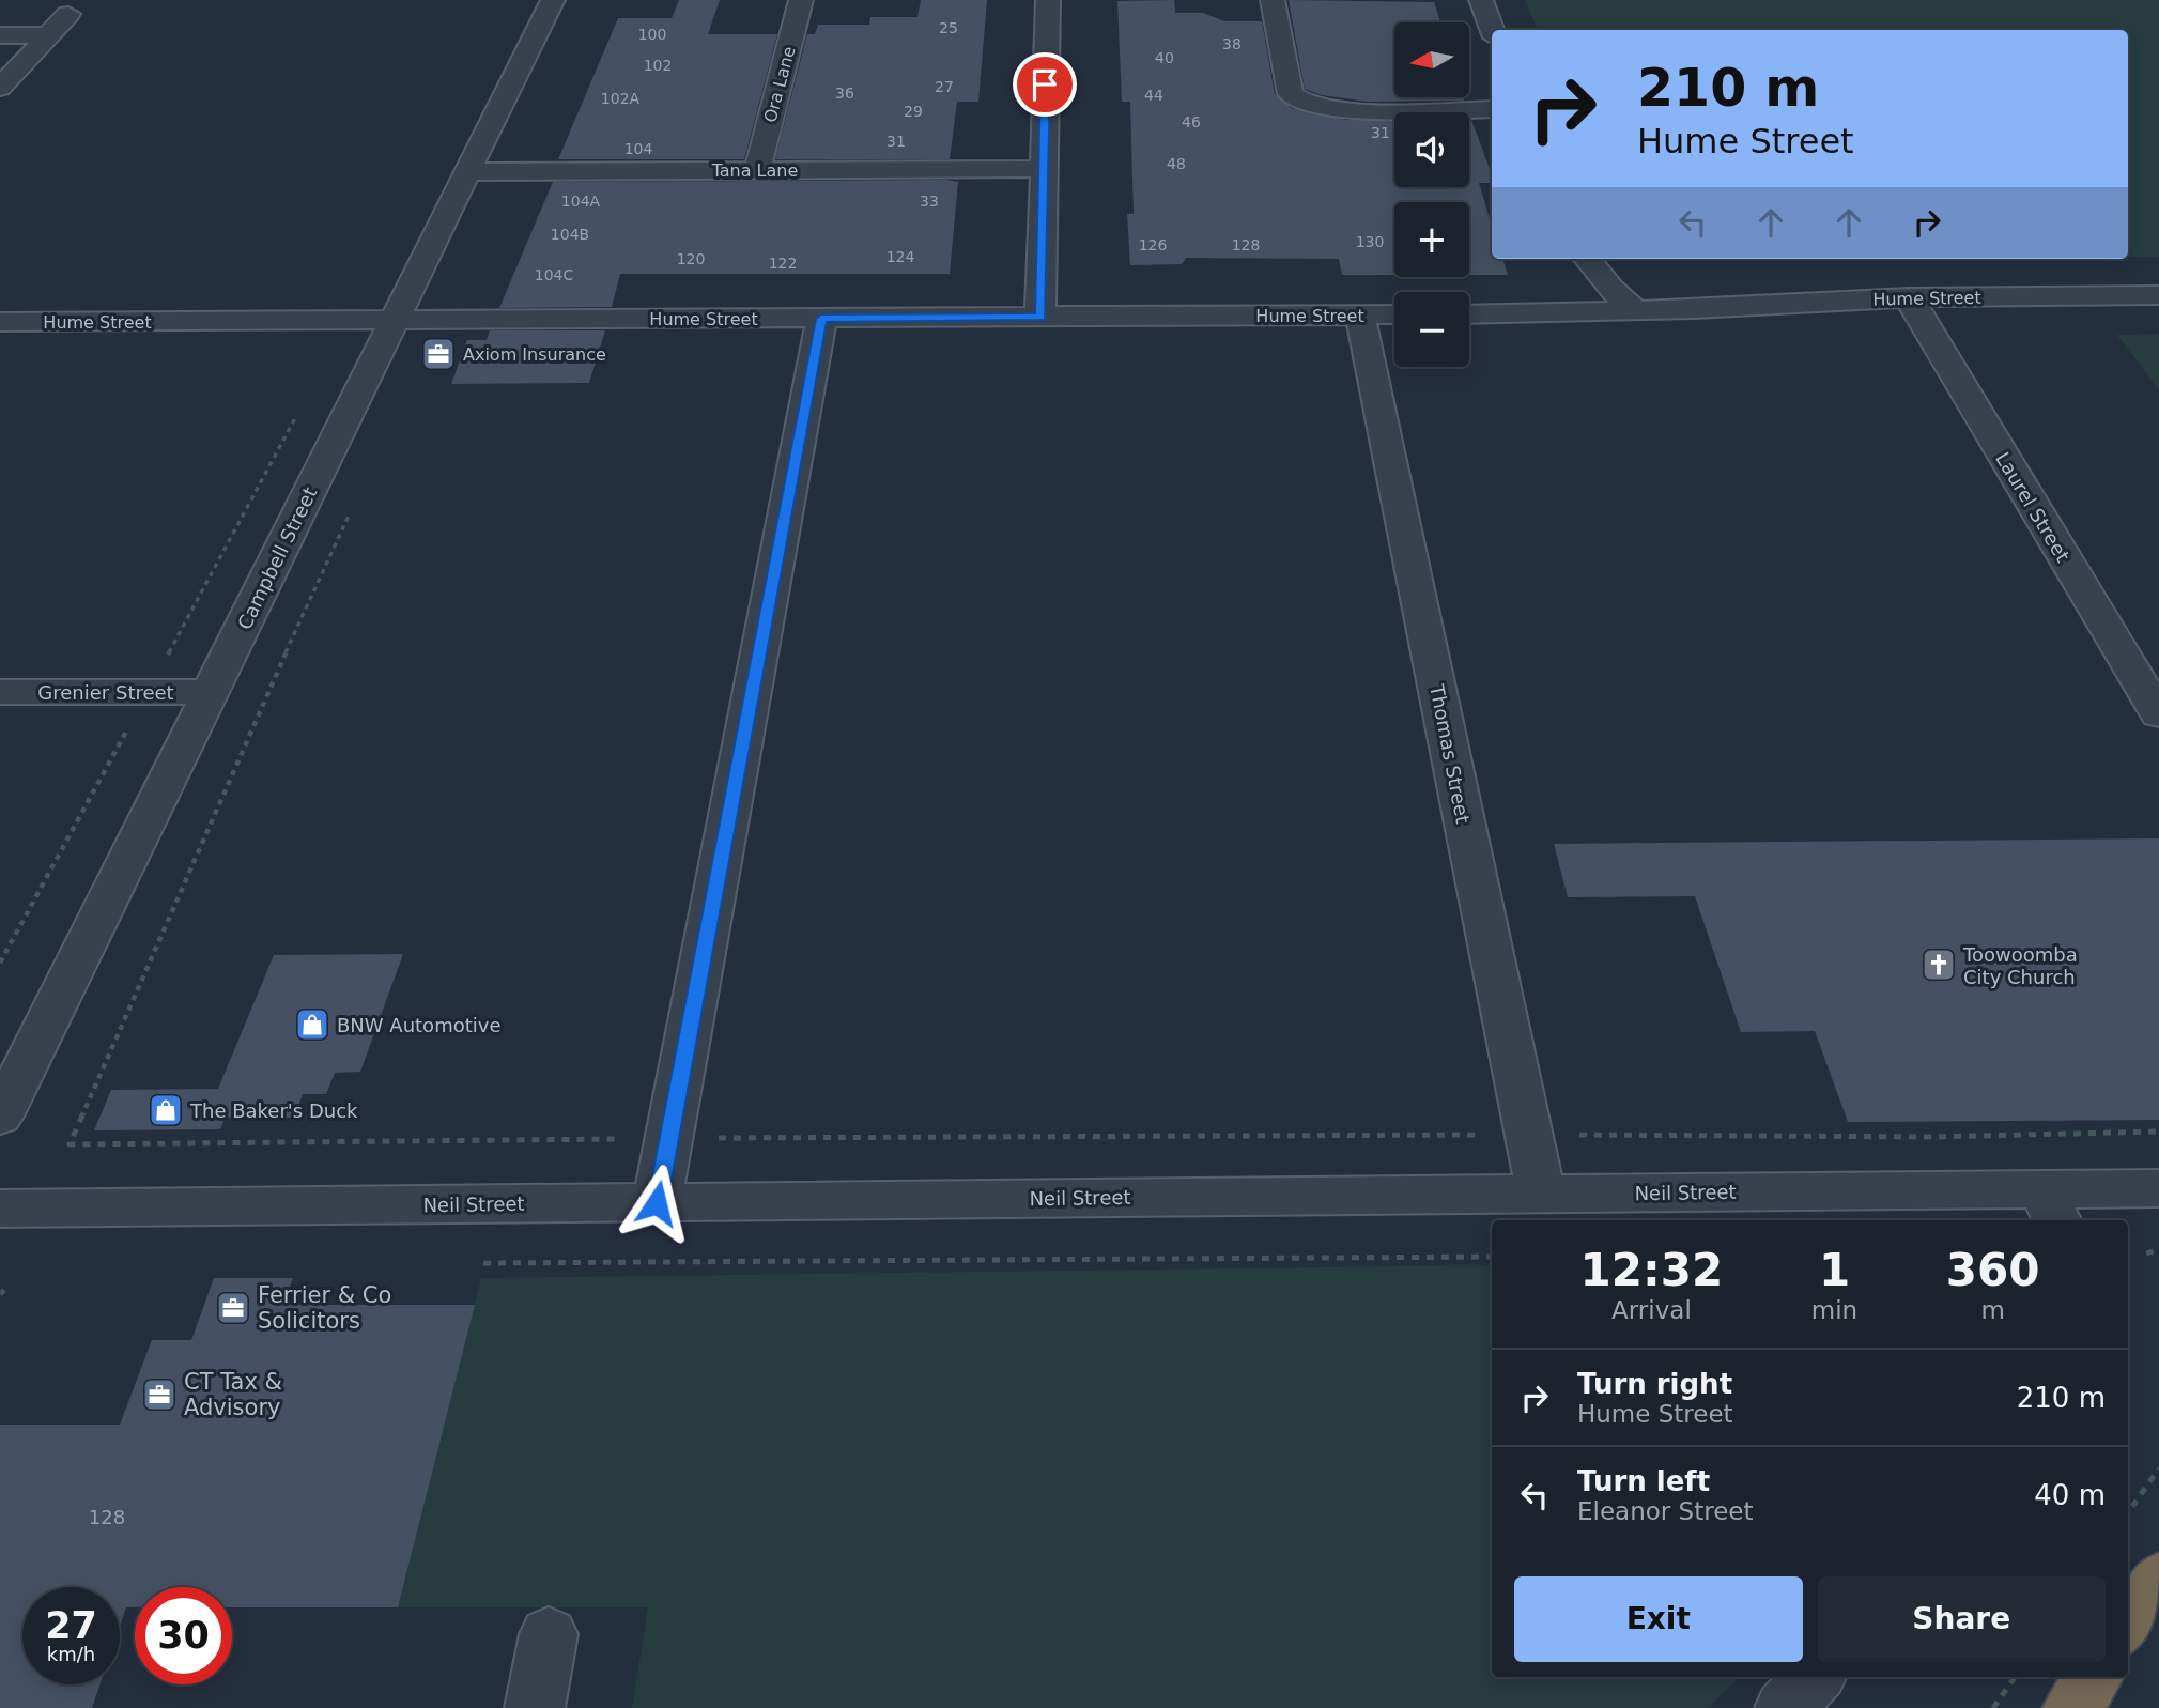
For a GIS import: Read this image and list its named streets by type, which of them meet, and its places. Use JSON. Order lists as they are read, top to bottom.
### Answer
{
  "streets": {
    "street": [
      "Ora Lane",
      "Tana Lane",
      "Hume Street",
      "Laurel Street",
      "Campbell Street",
      "Grenier Street",
      "Thomas Street",
      "Neil Street"
    ]
  },
  "crossings": [
    ["Ora Lane", "Tana Lane"],
    ["Tana Lane", "Campbell Street"],
    ["Hume Street", "Laurel Street"],
    ["Hume Street", "Campbell Street"],
    ["Hume Street", "Thomas Street"],
    ["Campbell Street", "Grenier Street"],
    ["Thomas Street", "Neil Street"]
  ],
  "places": {
    "office": ["Axiom Insurance", "Ferrier & Co Solicitors", "CT Tax & Advisory"],
    "church": ["Toowoomba City Church"],
    "shop": ["BNW Automotive", "The Baker's Duck"]
  },
  "house_numbers": [
    "25",
    "100",
    "38",
    "40",
    "102",
    "27",
    "36",
    "44",
    "102A",
    "29",
    "46",
    "31",
    "31",
    "104",
    "48",
    "104A",
    "33",
    "104B",
    "130",
    "126",
    "128",
    "124",
    "120",
    "122",
    "104C",
    "128"
  ],
  "north": "left",
  "page": {
    "map_buttons": ["+", "−"],
    "turn": ["210 m", "Hume Street"],
    "eta": [
      "12:32",
      "Arrival",
      "1",
      "min",
      "360",
      "m"
    ],
    "list": [
      {
        "name": "Turn right",
        "note": "Hume Street",
        "value": "210 m"
      },
      {
        "name": "Turn left",
        "note": "Eleanor Street",
        "value": "40 m"
      }
    ],
    "buttons": ["Exit", "Share"],
    "speed": "27 km/h",
    "limit": "30"
  }
}
